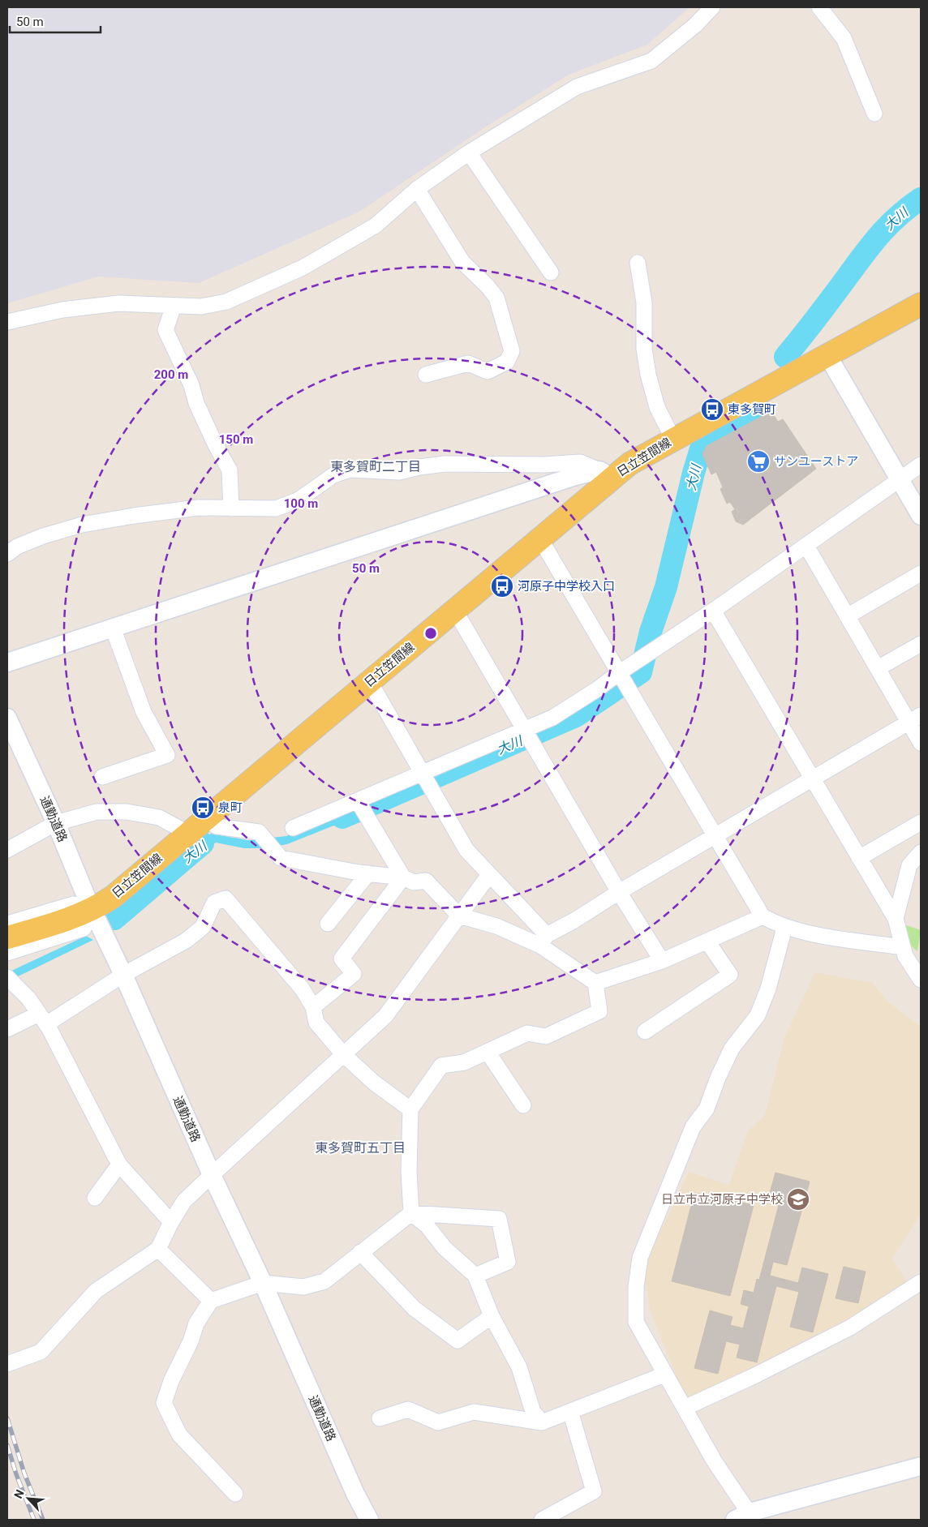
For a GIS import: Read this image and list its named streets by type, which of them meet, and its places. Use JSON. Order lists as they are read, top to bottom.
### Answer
{
  "streets": {
    "main road": ["日立笠間線"],
    "street": ["通勤道路"]
  },
  "crossings": [
    ["日立笠間線", "通勤道路"]
  ],
  "districts": ["東多賀町二丁目", "東多賀町五丁目"],
  "water": ["大川"],
  "places": {
    "bus stop": ["東多賀町", "河原子中学校入口", "泉町"],
    "supermarket": ["サンユーストア"],
    "school or university": ["日立市立河原子中学校"]
  },
  "scale_bar": "50 m",
  "north": "top left",
  "rings": [
    "200 m",
    "150 m",
    "100 m",
    "50 m"
  ]
}
